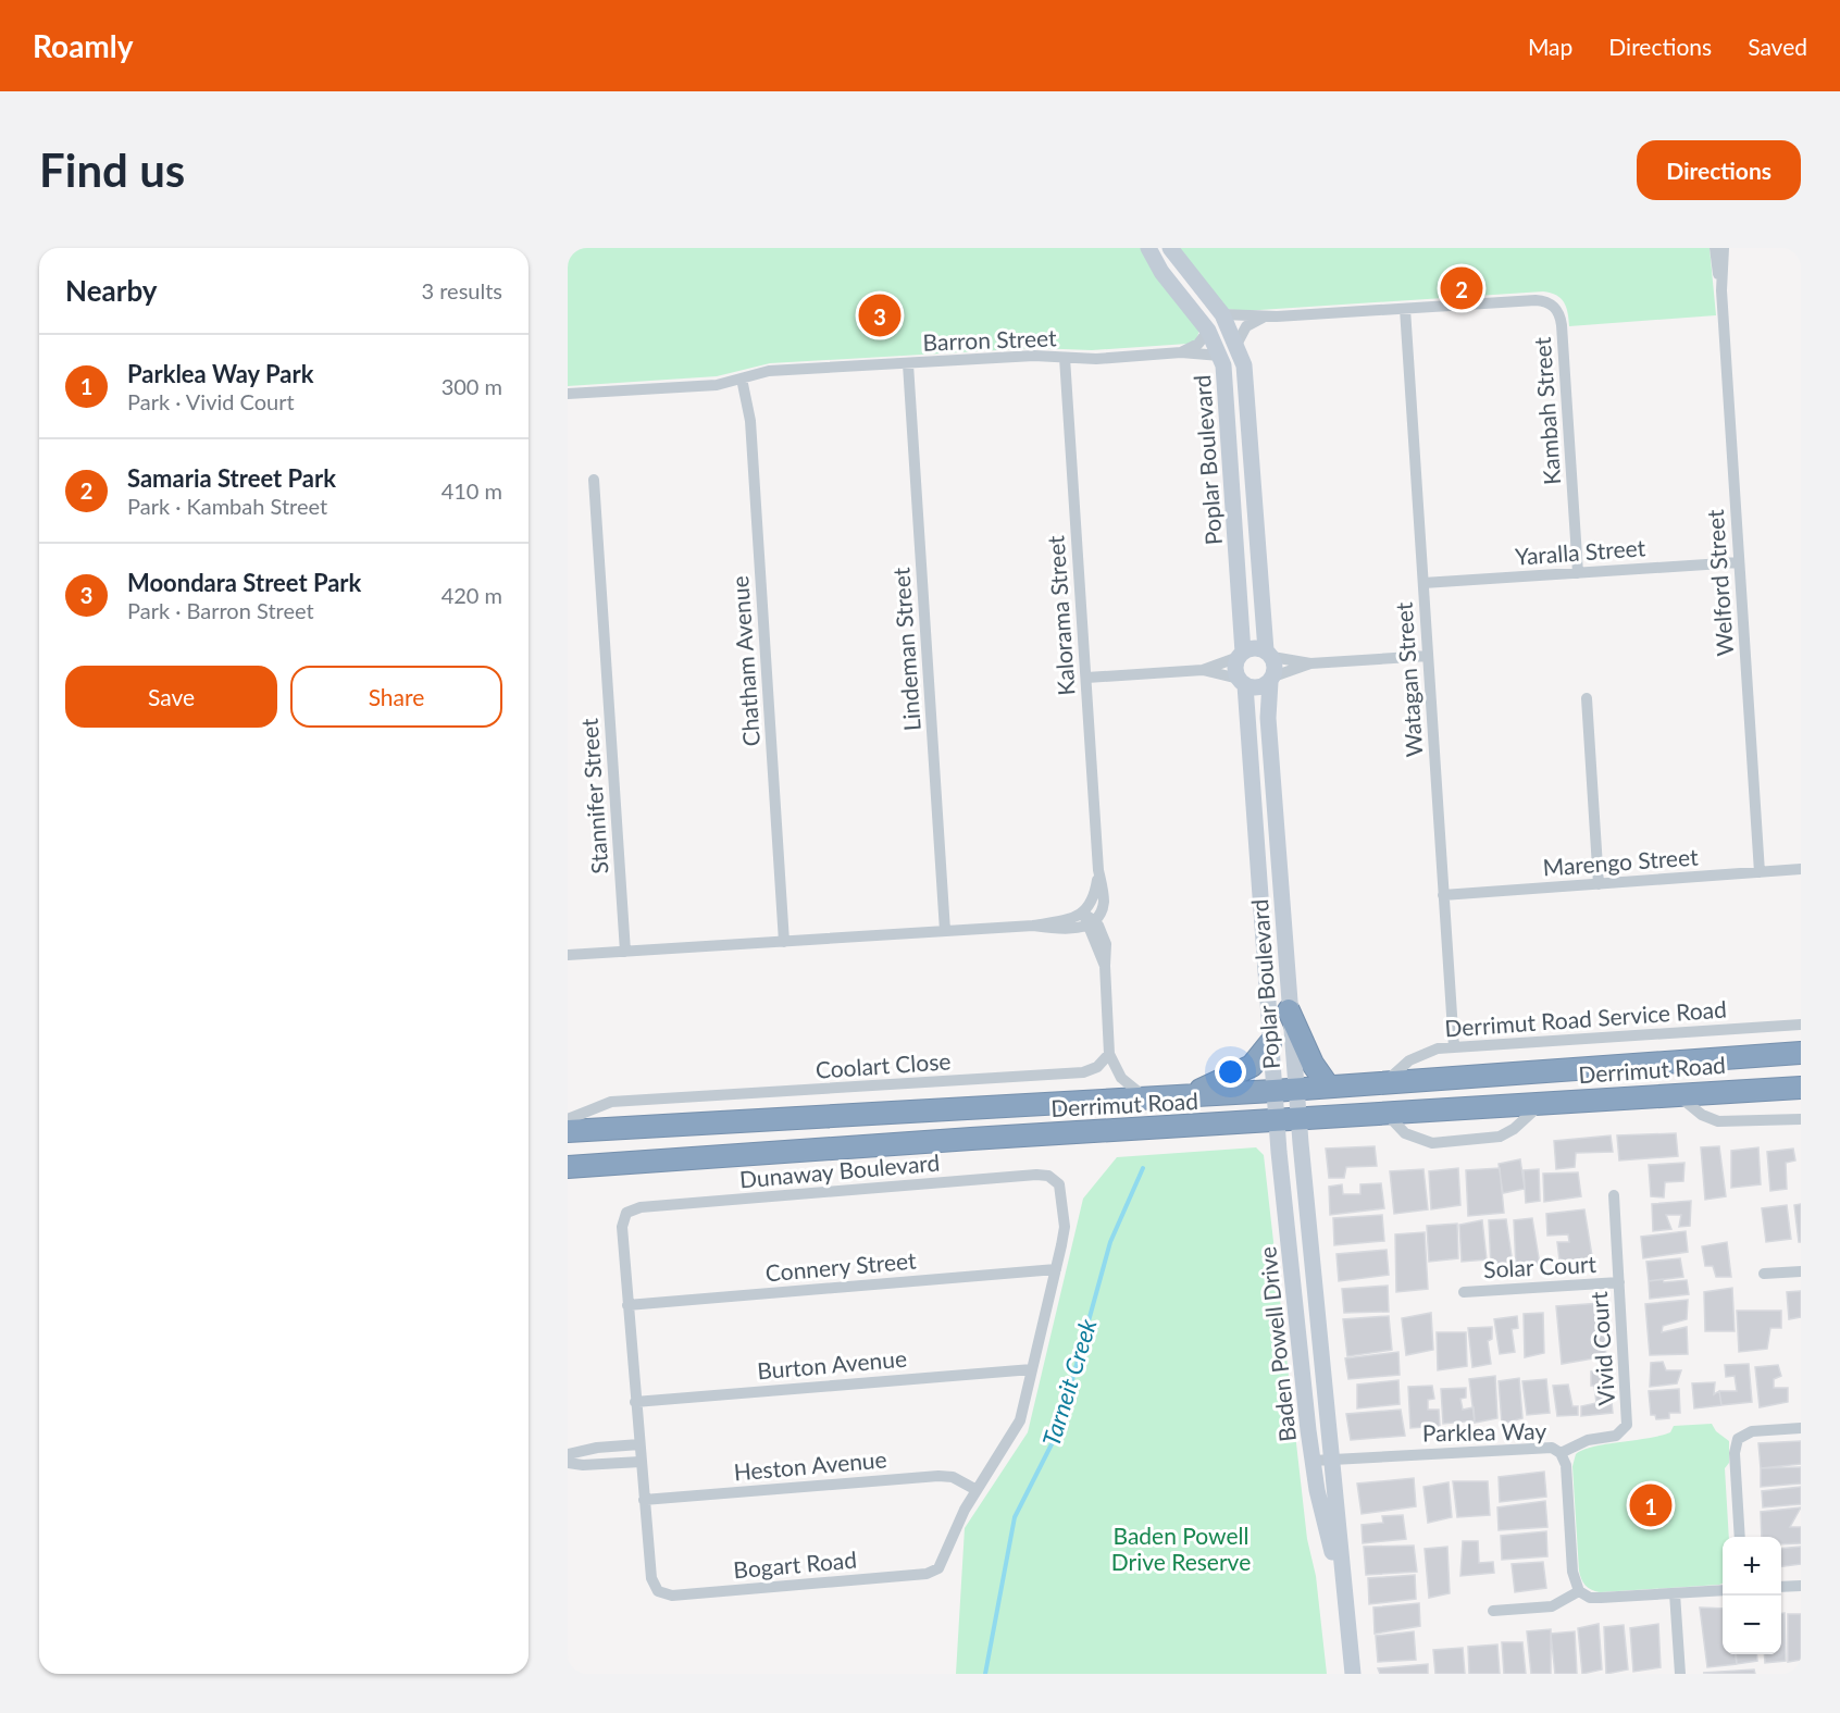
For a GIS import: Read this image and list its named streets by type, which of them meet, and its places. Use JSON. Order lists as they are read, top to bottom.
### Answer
{
  "streets": {
    "highway": ["Derrimut Road"],
    "street": [
      "Barron Street",
      "Kambah Street",
      "Poplar Boulevard",
      "Yaralla Street",
      "Welford Street",
      "Kalorama Street",
      "Lindeman Street",
      "Chatham Avenue",
      "Watagan Street",
      "Stannifer Street",
      "Marengo Street",
      "Derrimut Road Service Road",
      "Coolart Close",
      "Dunaway Boulevard",
      "Connery Street",
      "Solar Court",
      "Baden Powell Drive",
      "Vivid Court",
      "Burton Avenue",
      "Parklea Way",
      "Heston Avenue",
      "Bogart Road"
    ]
  },
  "crossings": [
    ["Barron Street", "Poplar Boulevard"],
    ["Barron Street", "Kalorama Street"],
    ["Barron Street", "Lindeman Street"],
    ["Barron Street", "Chatham Avenue"],
    ["Kambah Street", "Poplar Boulevard"],
    ["Kambah Street", "Yaralla Street"],
    ["Kambah Street", "Watagan Street"],
    ["Poplar Boulevard", "Derrimut Road"],
    ["Poplar Boulevard", "Baden Powell Drive"],
    ["Yaralla Street", "Welford Street"],
    ["Yaralla Street", "Watagan Street"],
    ["Welford Street", "Marengo Street"],
    ["Watagan Street", "Marengo Street"],
    ["Watagan Street", "Derrimut Road Service Road"],
    ["Derrimut Road Service Road", "Derrimut Road"],
    ["Derrimut Road", "Baden Powell Drive"],
    ["Dunaway Boulevard", "Connery Street"],
    ["Solar Court", "Vivid Court"],
    ["Baden Powell Drive", "Parklea Way"],
    ["Vivid Court", "Parklea Way"],
    ["Heston Avenue", "Bogart Road"]
  ],
  "water": ["Tarneit Creek"],
  "parks": ["Baden Powell Drive Reserve"],
  "page": {
    "header": "Roamly",
    "nav": ["Map", "Directions", "Saved"],
    "buttons": [
      "Directions",
      ["Save", "Share"]
    ],
    "title": "Find us",
    "heading": ["Nearby", "3 results"],
    "pins": ["2", "3", "1"],
    "list": [
      {
        "mark": "1",
        "name": "Parklea Way Park",
        "note": "Park · Vivid Court",
        "value": "300 m"
      },
      {
        "mark": "2",
        "name": "Samaria Street Park",
        "note": "Park · Kambah Street",
        "value": "410 m"
      },
      {
        "mark": "3",
        "name": "Moondara Street Park",
        "note": "Park · Barron Street",
        "value": "420 m"
      }
    ],
    "map_buttons": ["+", "−"]
  }
}
